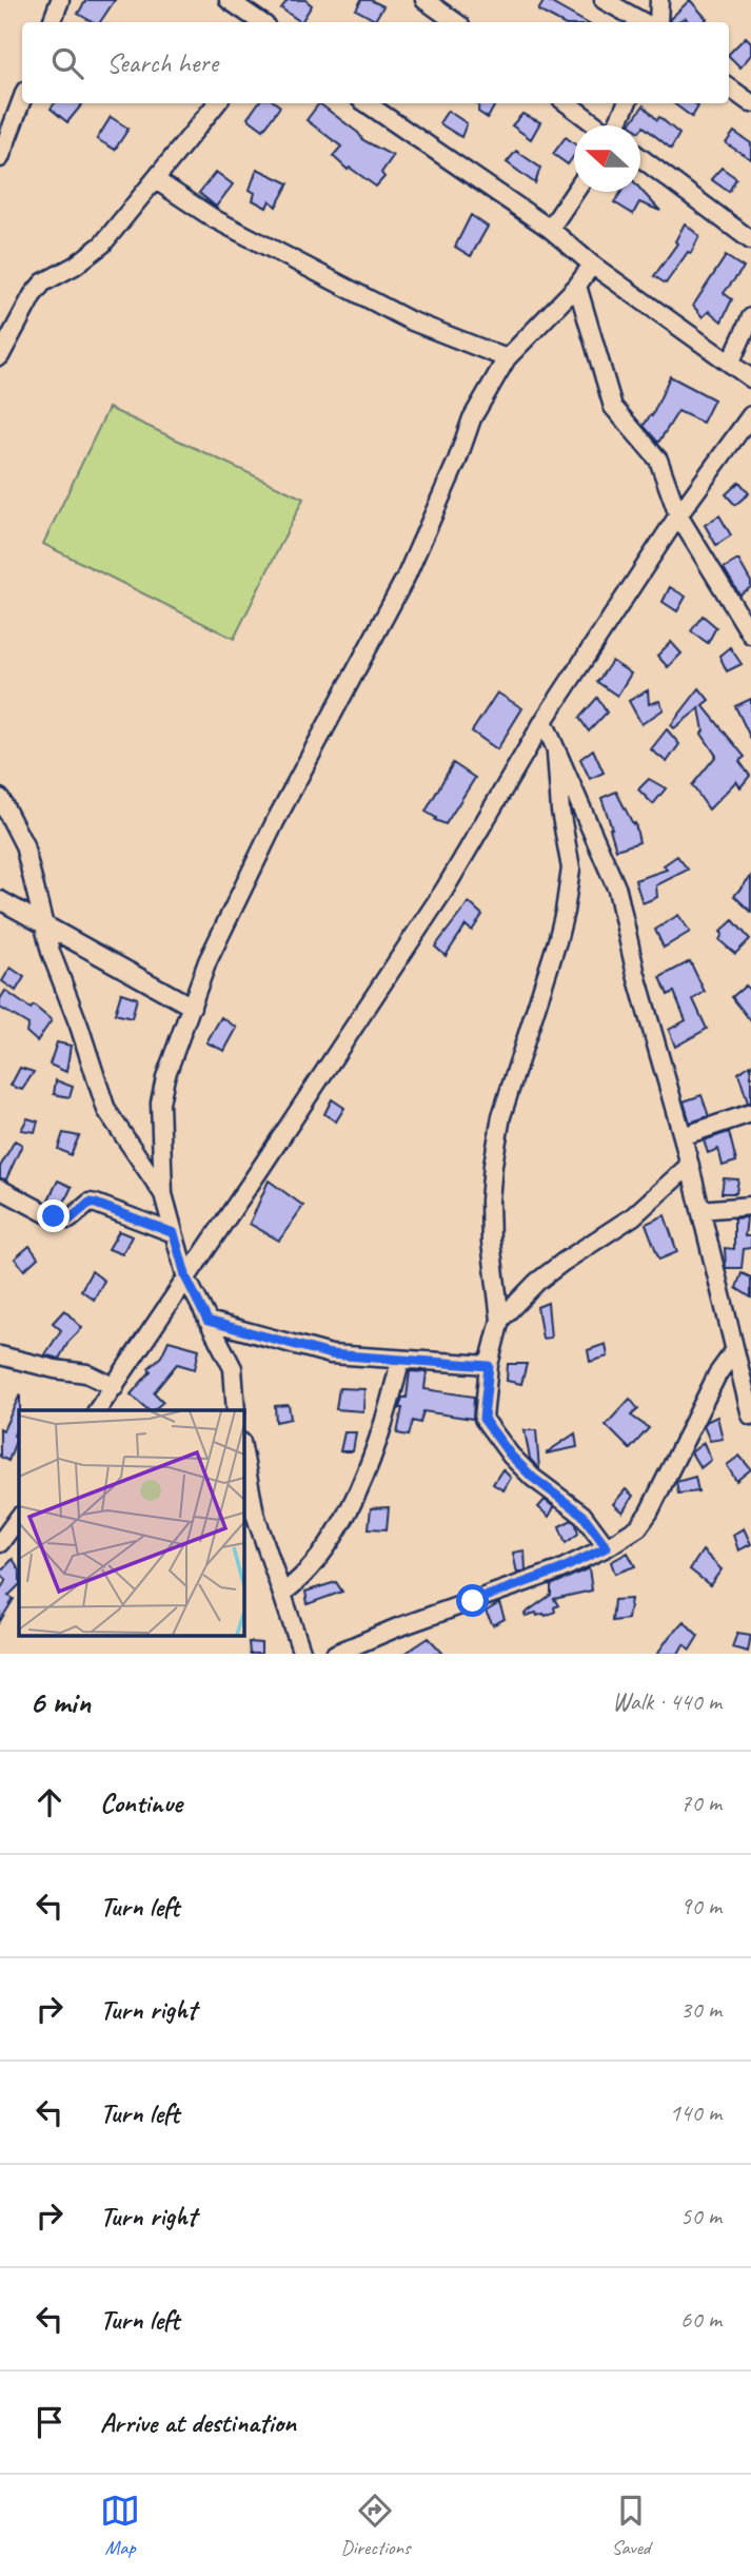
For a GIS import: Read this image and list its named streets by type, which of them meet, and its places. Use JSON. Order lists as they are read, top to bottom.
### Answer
{
  "north": "left",
  "page": {
    "search": "Search here",
    "heading": ["6 min", "Walk · 440 m"],
    "list": [
      ["Continue", "70 m"],
      ["Turn left", "90 m"],
      ["Turn right", "30 m"],
      ["Turn left", "140 m"],
      ["Turn right", "50 m"],
      ["Turn left", "60 m"],
      "Arrive at destination"
    ],
    "nav": ["Map", "Directions", "Saved"]
  }
}
